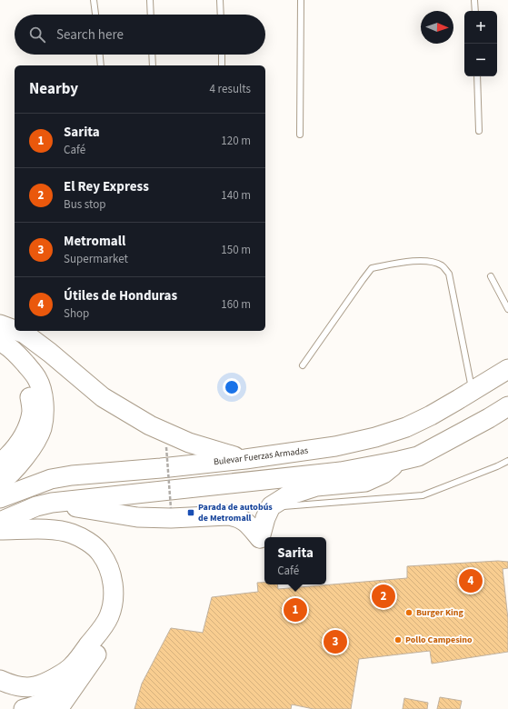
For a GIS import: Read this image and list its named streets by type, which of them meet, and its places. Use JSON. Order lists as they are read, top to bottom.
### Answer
{
  "streets": {
    "highway": ["Bulevar Fuerzas Armadas"]
  },
  "places": {
    "transit": ["Parada de autobús de Metromall"],
    "other": ["Burger King", "Pollo Campesino"]
  },
  "north": "right",
  "page": {
    "map_buttons": ["+", "−"],
    "search": "Search here",
    "heading": ["Nearby", "4 results"],
    "list": [
      {
        "mark": "1",
        "name": "Sarita",
        "note": "Café",
        "value": "120 m"
      },
      {
        "mark": "2",
        "name": "El Rey Express",
        "note": "Bus stop",
        "value": "140 m"
      },
      {
        "mark": "3",
        "name": "Metromall",
        "note": "Supermarket",
        "value": "150 m"
      },
      {
        "mark": "4",
        "name": "Útiles de Honduras",
        "note": "Shop",
        "value": "160 m"
      }
    ],
    "popup": ["Sarita", "Café"],
    "pins": [
      "4",
      "2",
      "1",
      "3"
    ]
  }
}
